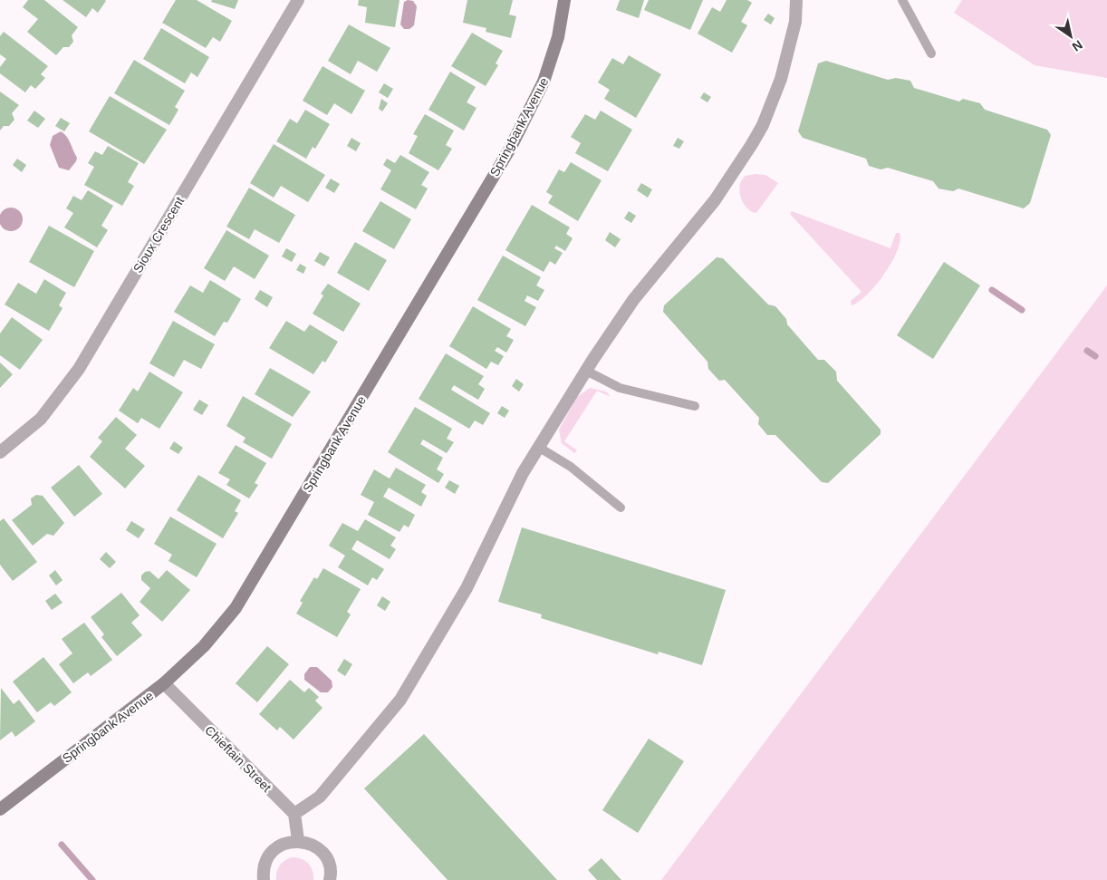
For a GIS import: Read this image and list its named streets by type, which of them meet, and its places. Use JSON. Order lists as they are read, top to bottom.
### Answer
{
  "streets": {
    "main road": ["Springbank Avenue"],
    "street": ["Sioux Crescent", "Chieftain Street"]
  },
  "crossings": [
    ["Springbank Avenue", "Chieftain Street"]
  ],
  "north": "bottom right"
}
